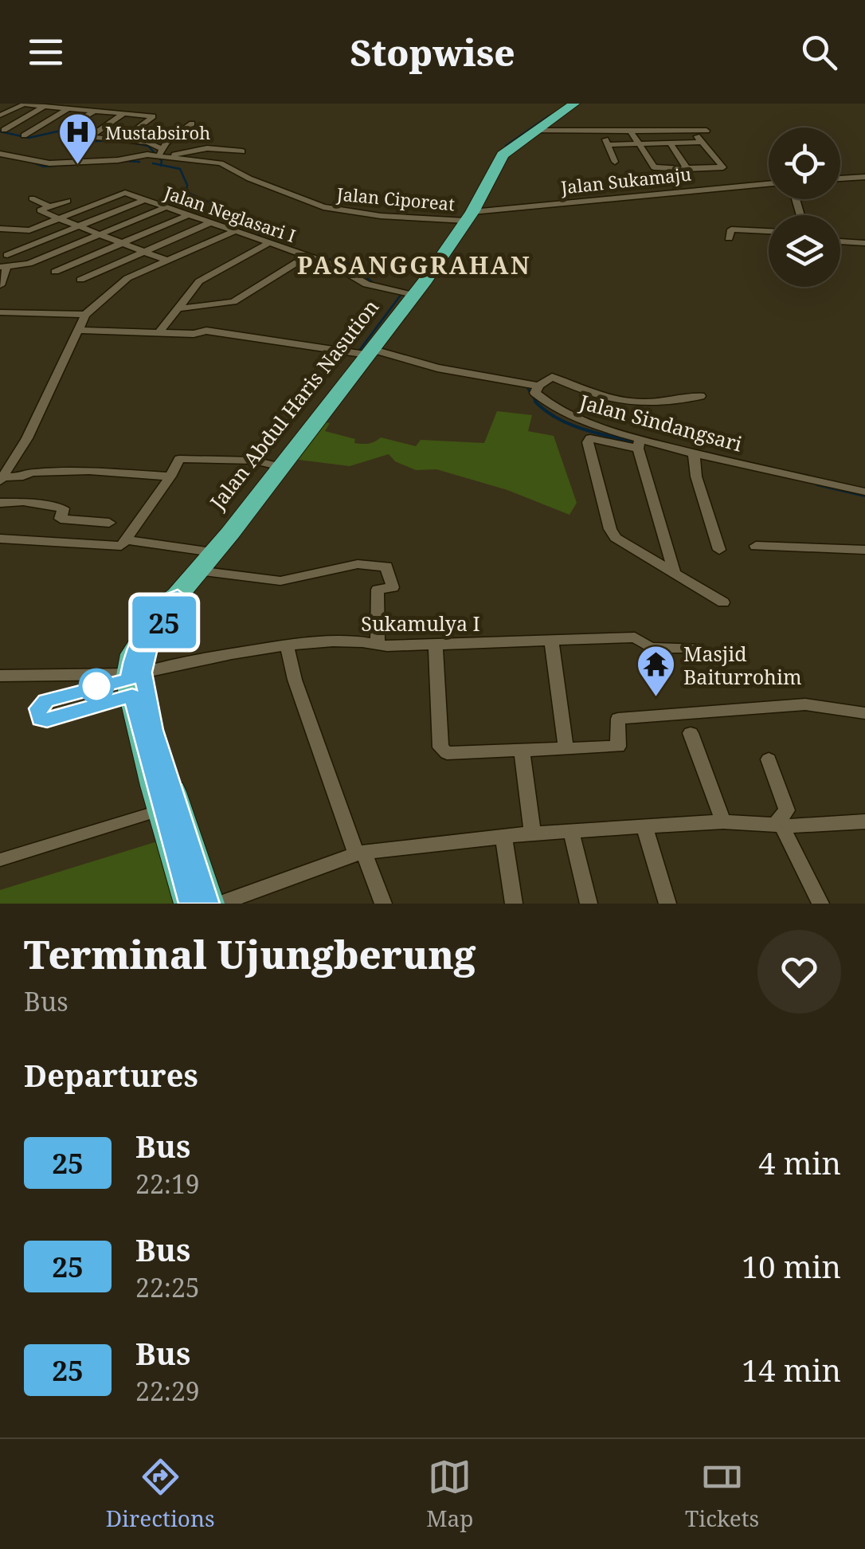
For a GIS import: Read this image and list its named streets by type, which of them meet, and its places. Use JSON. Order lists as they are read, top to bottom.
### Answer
{
  "streets": {
    "highway": ["Jalan Abdul Haris Nasution"],
    "street": [
      "Jalan Sukamaju",
      "Jalan Ciporeat",
      "Jalan Neglasari I",
      "Jalan Sindangsari",
      "Sukamulya I"
    ]
  },
  "crossings": [
    ["Jalan Sukamaju", "Jalan Ciporeat"],
    ["Jalan Sukamaju", "Jalan Abdul Haris Nasution"],
    ["Jalan Ciporeat", "Jalan Abdul Haris Nasution"],
    ["Jalan Neglasari I", "Jalan Abdul Haris Nasution"],
    ["Jalan Abdul Haris Nasution", "Sukamulya I"]
  ],
  "districts": ["PASANGGRAHAN"],
  "places": {
    "hospital": ["Mustabsiroh"],
    "temple": ["Masjid Baiturrohim"]
  },
  "lines": ["bus line 25"],
  "page": {
    "header": "Stopwise",
    "on_map": "25",
    "heading": [
      ["Terminal Ujungberung", "Bus"],
      "Departures"
    ],
    "list": [
      {
        "mark": "25",
        "name": "Bus",
        "note": "22:19",
        "value": "4 min"
      },
      {
        "mark": "25",
        "name": "Bus",
        "note": "22:25",
        "value": "10 min"
      },
      {
        "mark": "25",
        "name": "Bus",
        "note": "22:29",
        "value": "14 min"
      }
    ],
    "tabs": ["Directions", "Map", "Tickets"]
  }
}
